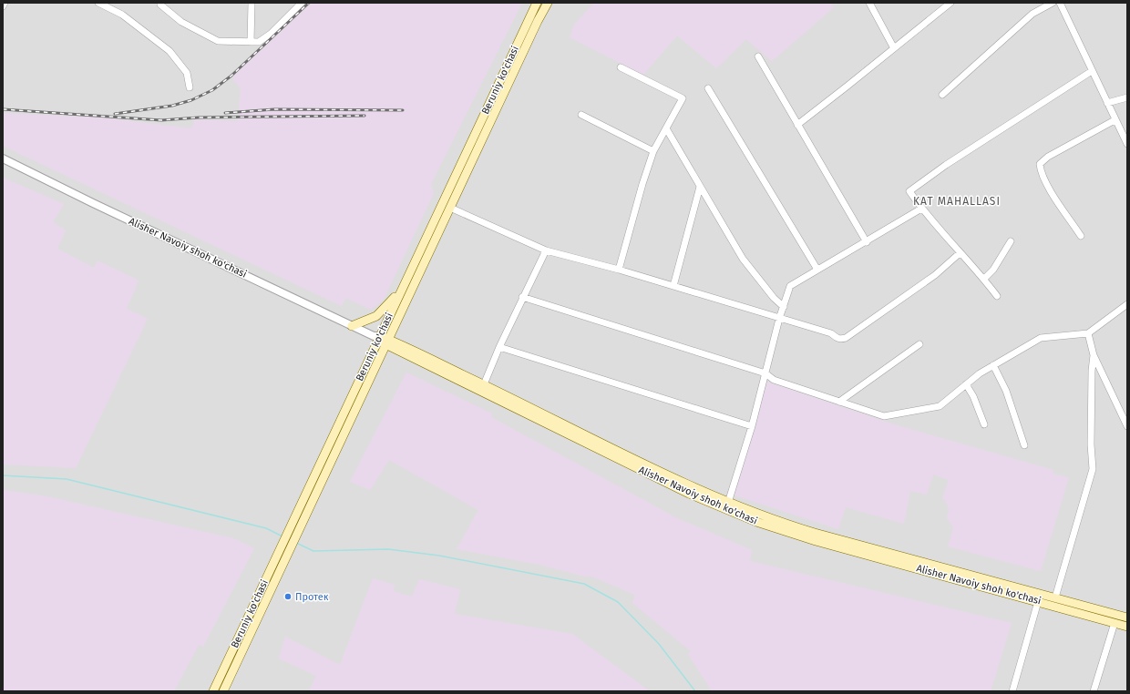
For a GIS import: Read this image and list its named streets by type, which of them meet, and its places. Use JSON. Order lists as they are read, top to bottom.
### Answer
{
  "streets": {
    "main road": ["Beruniy ko'chasi", "Alisher Navoiy shoh ko'chasi"]
  },
  "crossings": [
    ["Beruniy ko'chasi", "Alisher Navoiy shoh ko'chasi"]
  ],
  "districts": ["KAT MAHALLASI"],
  "places": ["Протек"]
}
